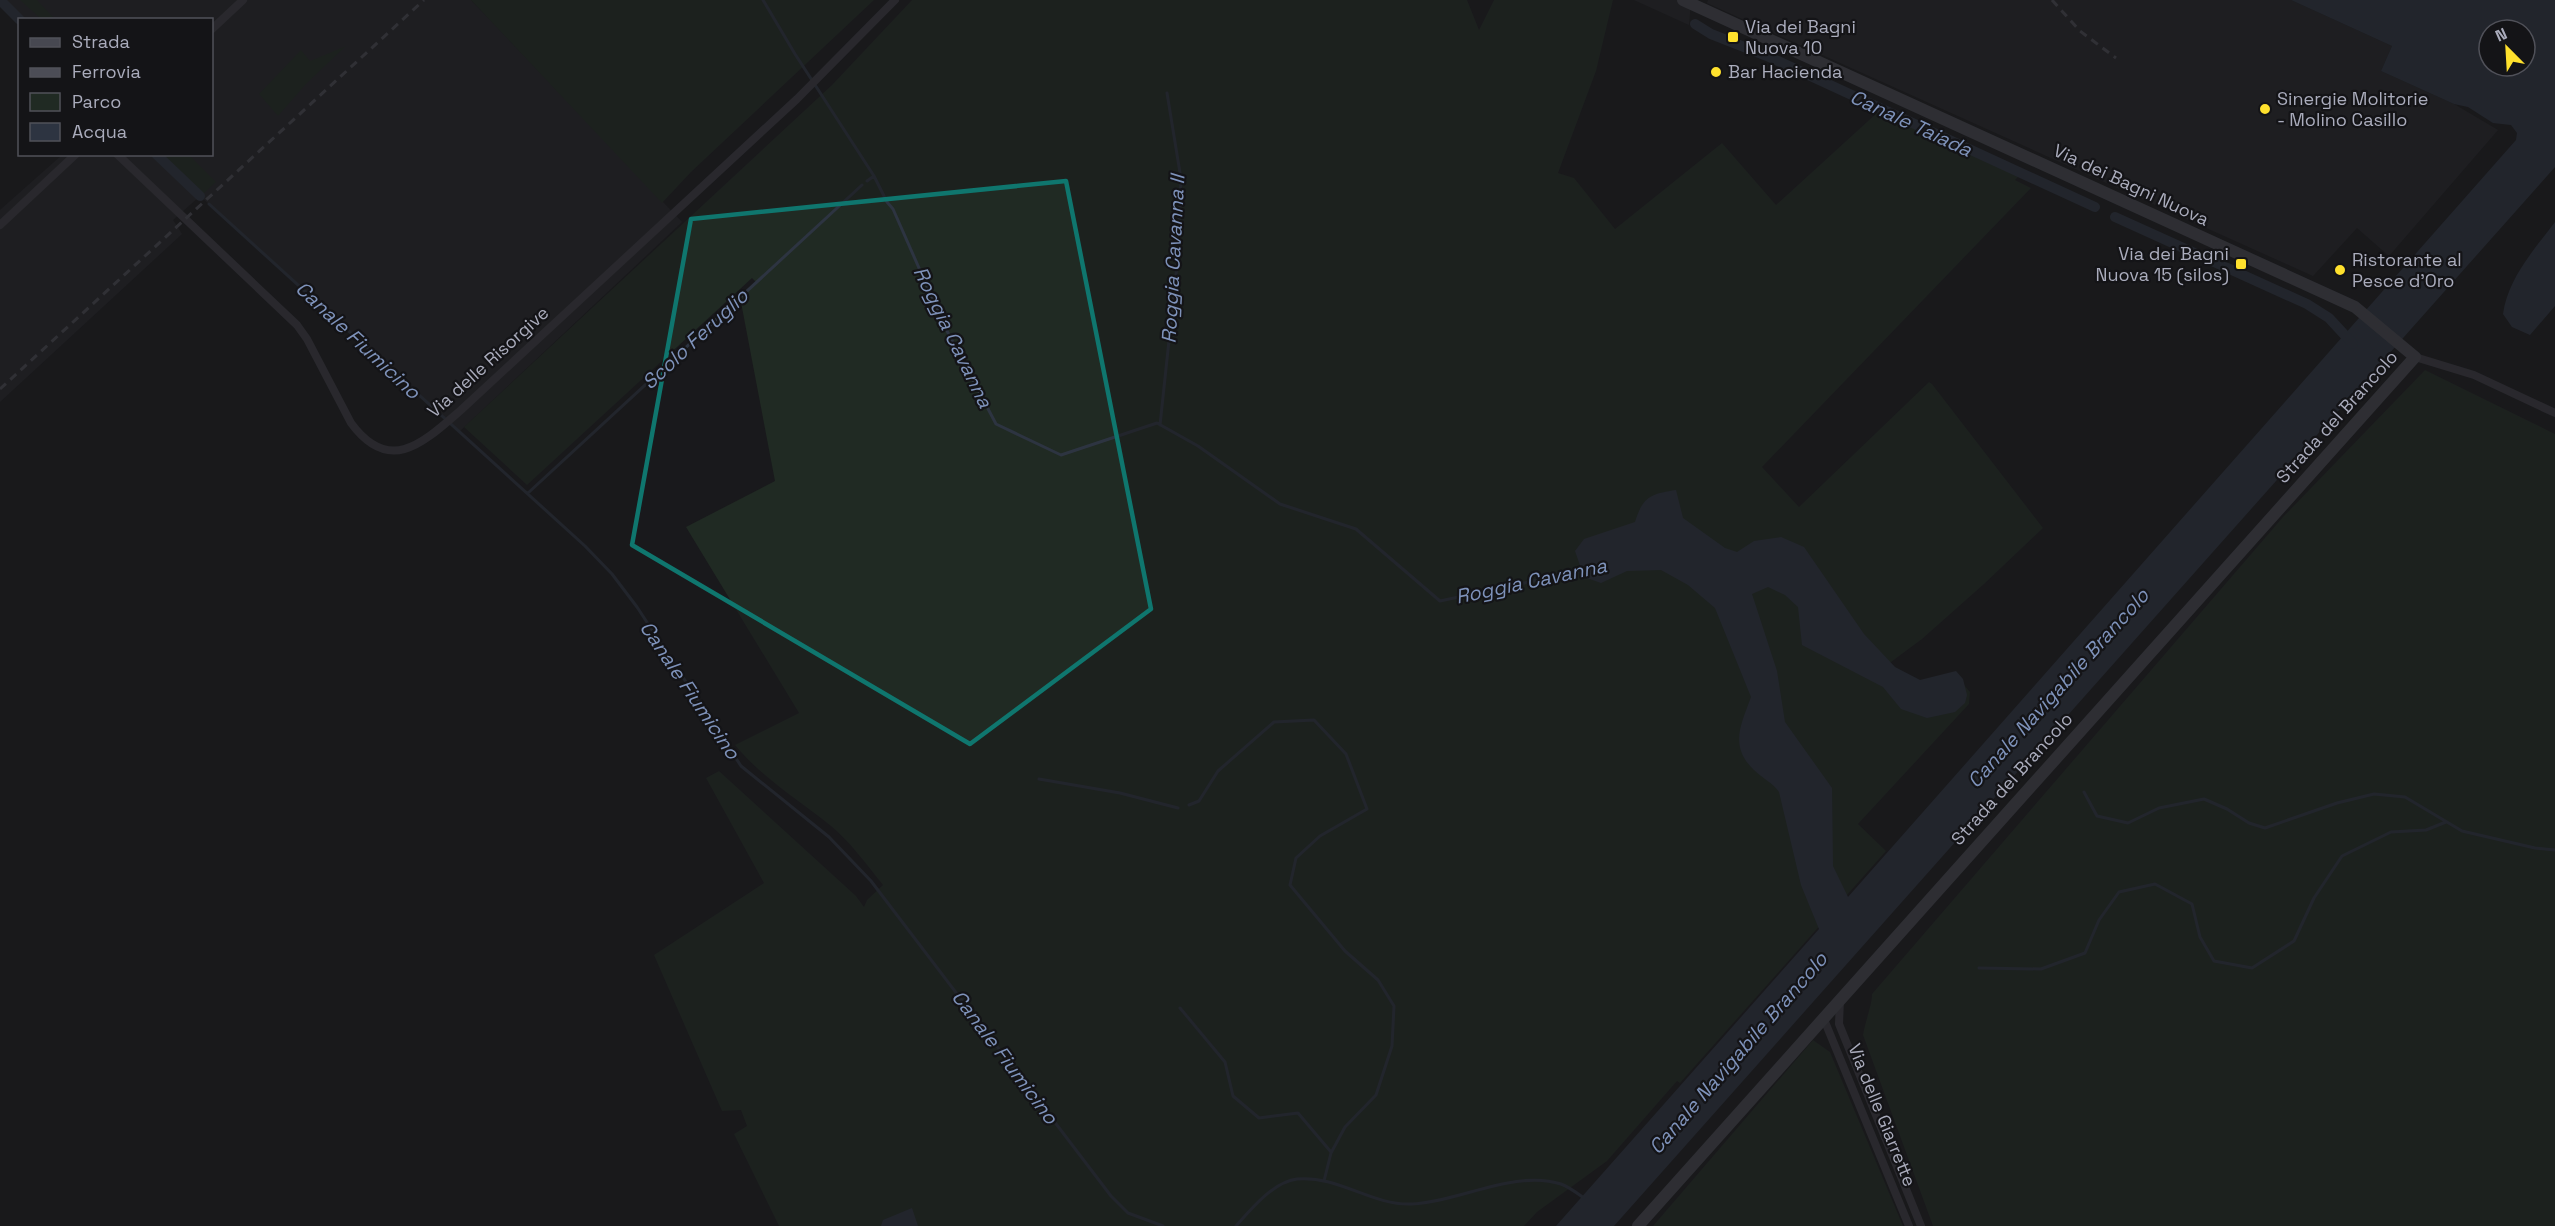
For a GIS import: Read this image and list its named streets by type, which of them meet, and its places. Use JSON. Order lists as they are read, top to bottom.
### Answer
{
  "streets": {
    "street": [
      "Via dei Bagni Nuova",
      "Via delle Risorgive",
      "Strada del Brancolo",
      "Via delle Giarrette"
    ]
  },
  "crossings": [
    ["Via dei Bagni Nuova", "Strada del Brancolo"],
    ["Strada del Brancolo", "Via delle Giarrette"]
  ],
  "water": [
    "Canale Taiada",
    "Roggia Cavanna II",
    "Roggia Cavanna",
    "Scolo Feruglio",
    "Canale Fiumicino",
    "Canale Navigabile Brancolo"
  ],
  "places": {
    "transit": ["Via dei Bagni Nuova 10", "Via dei Bagni Nuova 15 (silos)"],
    "other": ["Bar Hacienda", "Sinergie Molitorie - Molino Casillo", "Ristorante al Pesce d'Oro"]
  },
  "legend": [
    "Strada",
    "Ferrovia",
    "Parco",
    "Acqua"
  ],
  "north": "top left"
}
